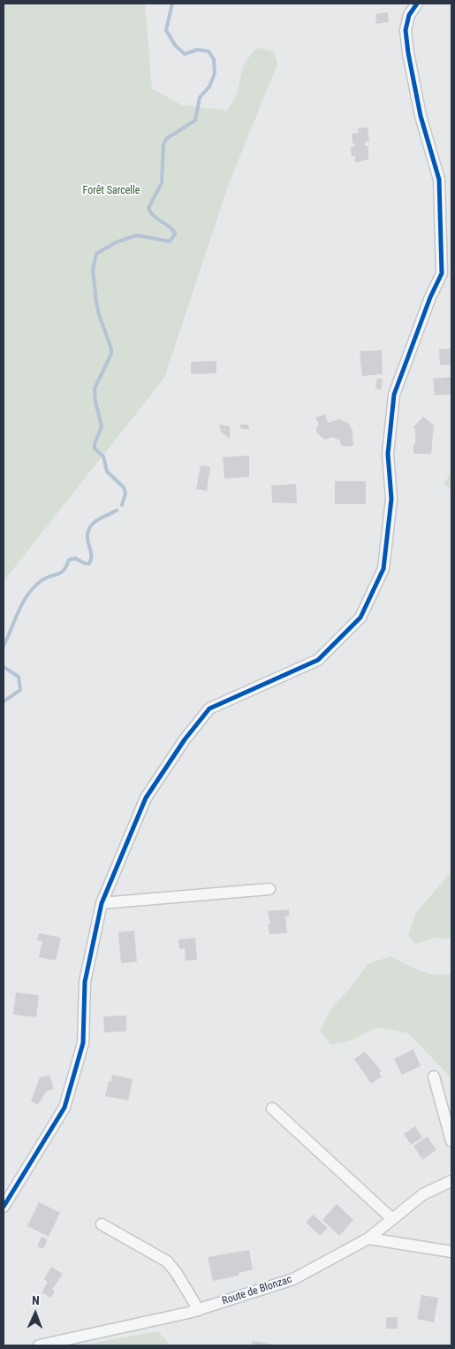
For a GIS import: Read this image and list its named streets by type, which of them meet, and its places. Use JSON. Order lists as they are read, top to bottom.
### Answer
{
  "streets": {
    "street": ["Route de Blonzac"]
  },
  "parks": ["Forêt Sarcelle"],
  "north": "top"
}
